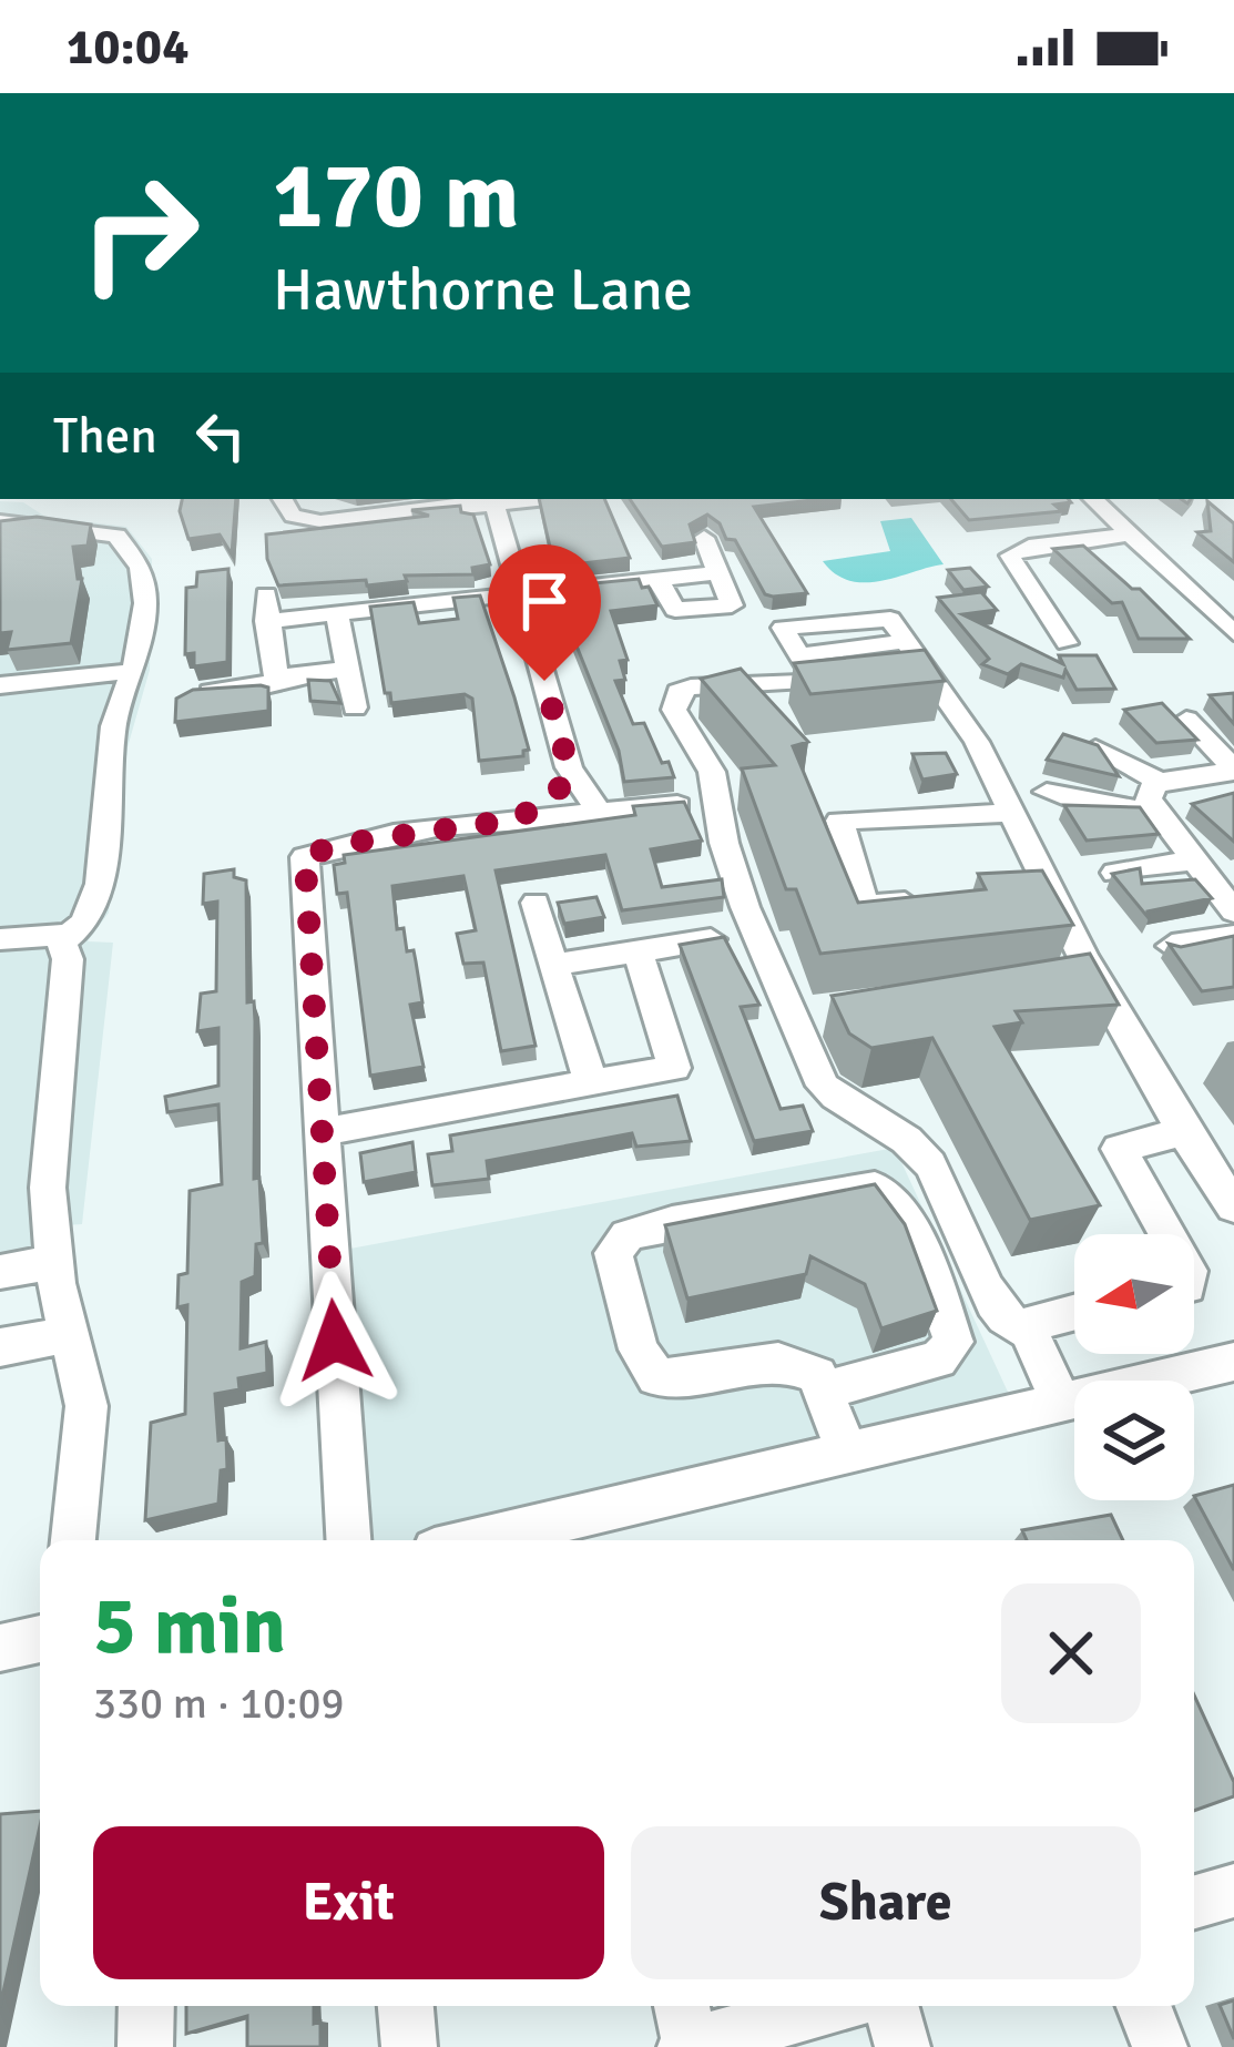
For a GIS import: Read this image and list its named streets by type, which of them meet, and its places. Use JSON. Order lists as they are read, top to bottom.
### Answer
{
  "north": "left",
  "page": {
    "status": "10:04",
    "turn": ["170 m", "Hawthorne Lane"],
    "then": "Then",
    "heading": ["5 min", "330 m · 10:09"],
    "buttons": ["Exit", "Share"]
  }
}
